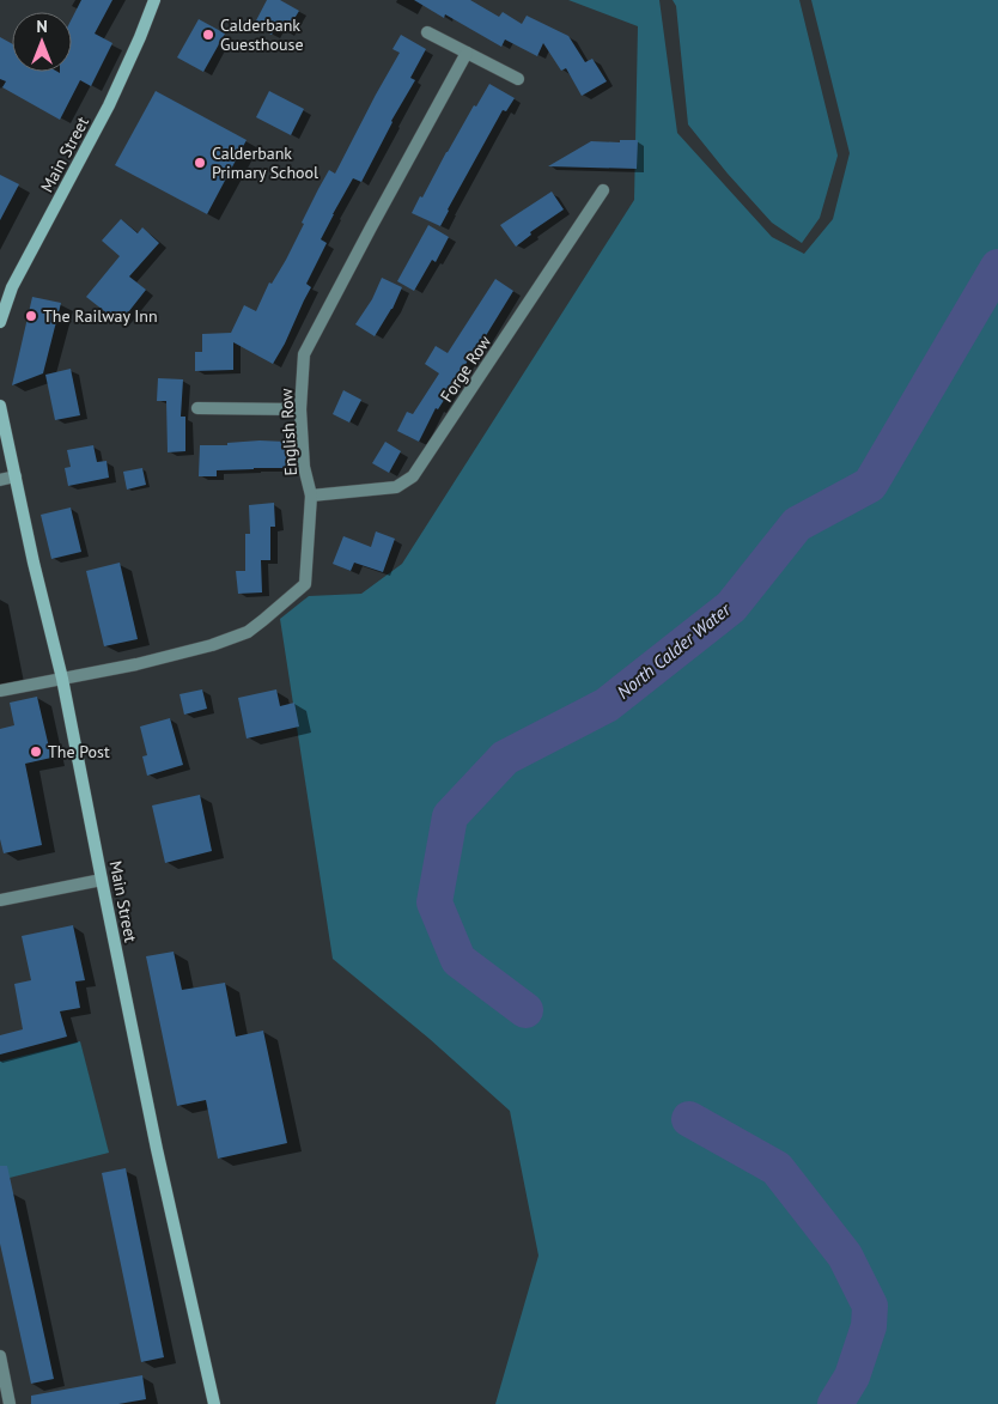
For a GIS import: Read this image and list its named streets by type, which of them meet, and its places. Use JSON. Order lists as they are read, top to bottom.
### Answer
{
  "streets": {
    "main road": ["Main Street"],
    "street": ["Forge Row", "English Row"]
  },
  "crossings": [
    ["Main Street", "English Row"],
    ["Forge Row", "English Row"]
  ],
  "water": ["North Calder Water"],
  "places": [
    "Calderbank Guesthouse",
    "Calderbank Primary School",
    "The Railway Inn",
    "The Post"
  ],
  "north": "top"
}
